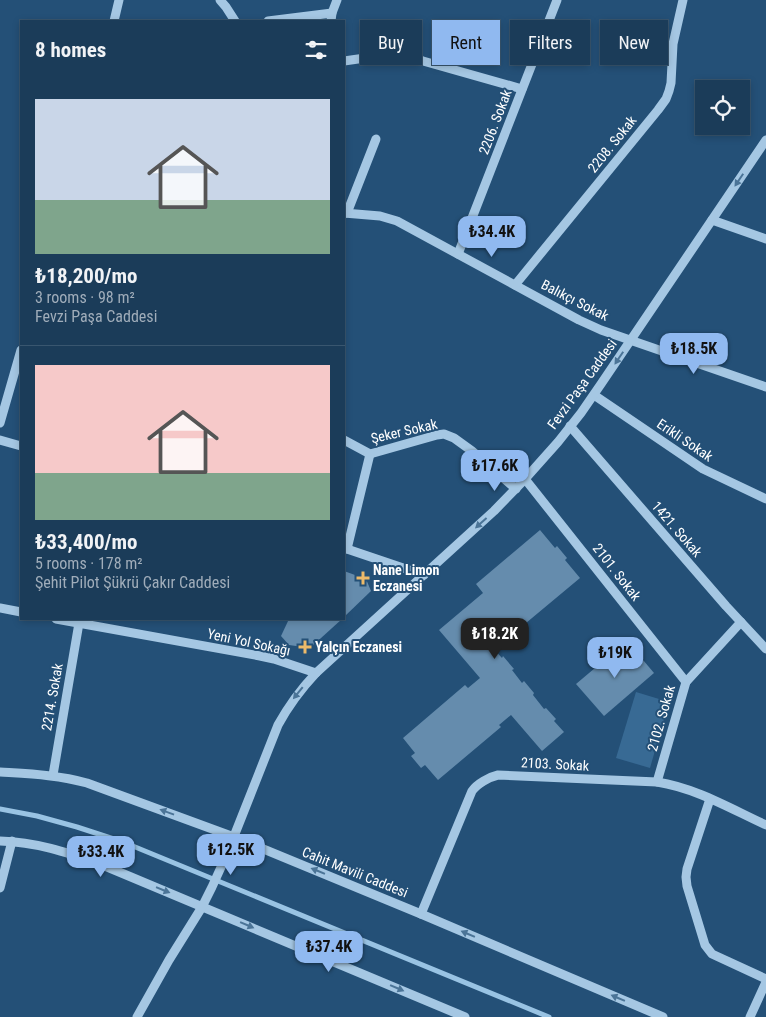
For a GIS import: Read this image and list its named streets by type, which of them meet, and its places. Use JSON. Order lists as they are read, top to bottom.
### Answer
{
  "streets": {
    "street": [
      "2206. Sokak",
      "2208. Sokak",
      "Balıkçı Sokak",
      "Fevzi Paşa Caddesi",
      "Şeker Sokak",
      "Erikli Sokak",
      "1421. Sokak",
      "2101. Sokak",
      "Yeni Yol Sokağı",
      "2214. Sokak",
      "2102. Sokak",
      "2103. Sokak",
      "Cahit Mavili Caddesi"
    ]
  },
  "crossings": [
    ["2206. Sokak", "Balıkçı Sokak"],
    ["2208. Sokak", "Balıkçı Sokak"],
    ["Balıkçı Sokak", "Fevzi Paşa Caddesi"],
    ["Fevzi Paşa Caddesi", "Şeker Sokak"],
    ["Fevzi Paşa Caddesi", "Erikli Sokak"],
    ["Fevzi Paşa Caddesi", "1421. Sokak"],
    ["Fevzi Paşa Caddesi", "2101. Sokak"],
    ["Fevzi Paşa Caddesi", "Yeni Yol Sokağı"],
    ["Fevzi Paşa Caddesi", "Cahit Mavili Caddesi"],
    ["1421. Sokak", "2102. Sokak"],
    ["2101. Sokak", "2102. Sokak"],
    ["Yeni Yol Sokağı", "2214. Sokak"],
    ["2214. Sokak", "Cahit Mavili Caddesi"],
    ["2102. Sokak", "2103. Sokak"],
    ["2103. Sokak", "Cahit Mavili Caddesi"]
  ],
  "one_way": ["Fevzi Paşa Caddesi"],
  "places": {
    "health": ["Nane Limon Eczanesi", "Yalçın Eczanesi"]
  },
  "page": {
    "chip": [
      "Buy",
      "Rent",
      "Filters",
      "New"
    ],
    "heading": "8 homes",
    "list": [
      {
        "name": "₺18,200/mo",
        "note": "3 rooms · 98 m² · Fevzi Paşa Caddesi"
      },
      {
        "name": "₺33,400/mo",
        "note": "5 rooms · 178 m² · Şehit Pilot Şükrü Çakır Caddesi"
      }
    ],
    "price": [
      "₺34.4K",
      "₺18.5K",
      "₺17.6K",
      "₺18.2K",
      "₺19K",
      "₺12.5K",
      "₺33.4K",
      "₺37.4K"
    ]
  }
}
